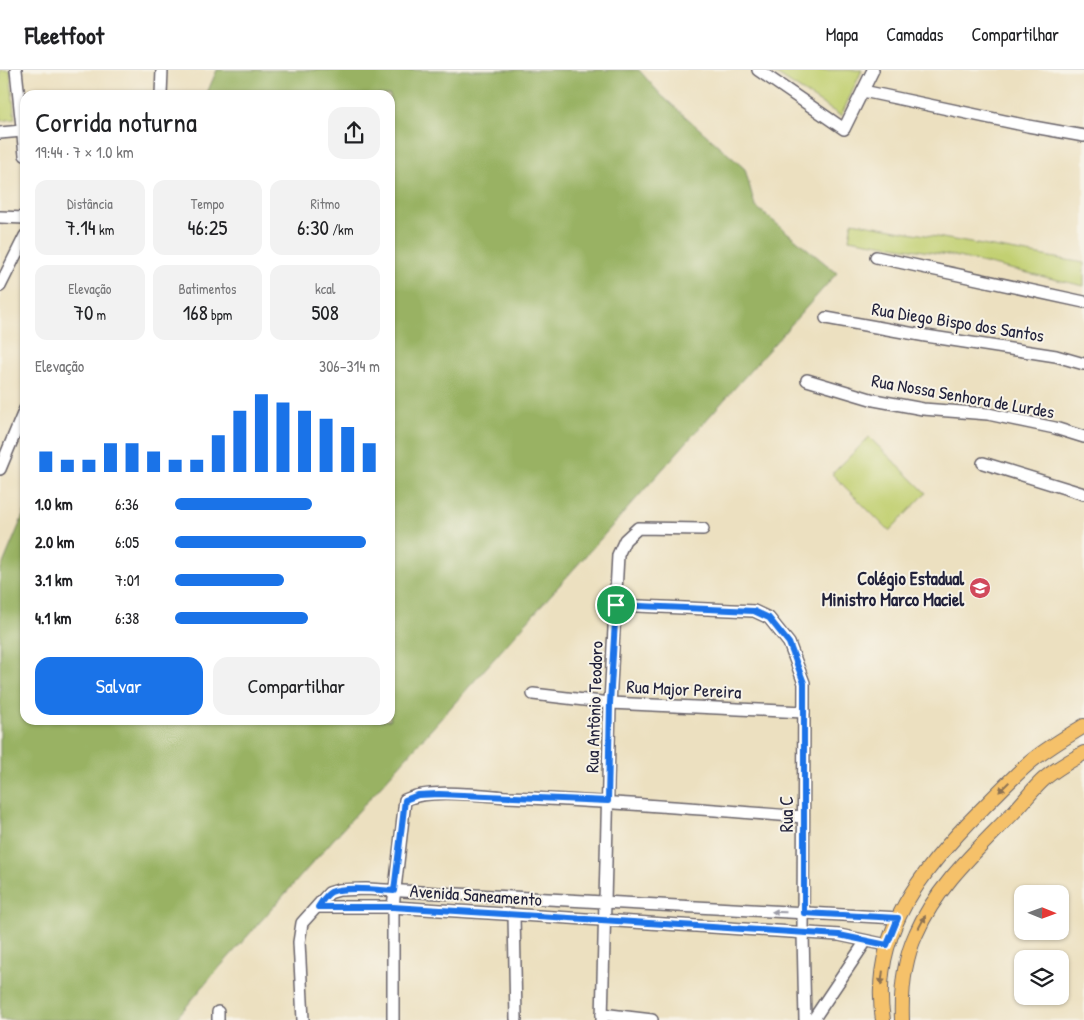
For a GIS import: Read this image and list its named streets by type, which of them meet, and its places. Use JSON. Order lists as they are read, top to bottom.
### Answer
{
  "streets": {
    "street": [
      "Rua Diego Bispo dos Santos",
      "Rua Nossa Senhora de Lurdes",
      "Rua Major Pereira",
      "Rua Antônio Teodoro",
      "Rua C",
      "Avenida Saneamento"
    ]
  },
  "crossings": [
    ["Rua Major Pereira", "Rua Antônio Teodoro"],
    ["Rua Major Pereira", "Rua C"],
    ["Rua Antônio Teodoro", "Rua C"],
    ["Rua Antônio Teodoro", "Avenida Saneamento"],
    ["Rua C", "Avenida Saneamento"]
  ],
  "places": {
    "school or university": ["Colégio Estadual Ministro Marco Maciel"]
  },
  "north": "right",
  "page": {
    "header": "Fleetfoot",
    "nav": ["Mapa", "Camadas", "Compartilhar"],
    "heading": ["Corrida noturna", "19:44 · 7 × 1.0 km"],
    "stats": [
      ["Distância", "7.14 km"],
      ["Tempo", "46:25"],
      ["Ritmo", "6:30 /km"],
      ["Elevação", "70 m"],
      ["Batimentos", "168 bpm"],
      ["kcal", "508"]
    ],
    "chart": ["Elevação", "306–314 m"],
    "list": [
      {
        "name": "1.0 km",
        "note": "6:36"
      },
      {
        "name": "2.0 km",
        "note": "6:05"
      },
      {
        "name": "3.1 km",
        "note": "7:01"
      },
      {
        "name": "4.1 km",
        "note": "6:38"
      }
    ],
    "buttons": ["Salvar", "Compartilhar"]
  }
}
